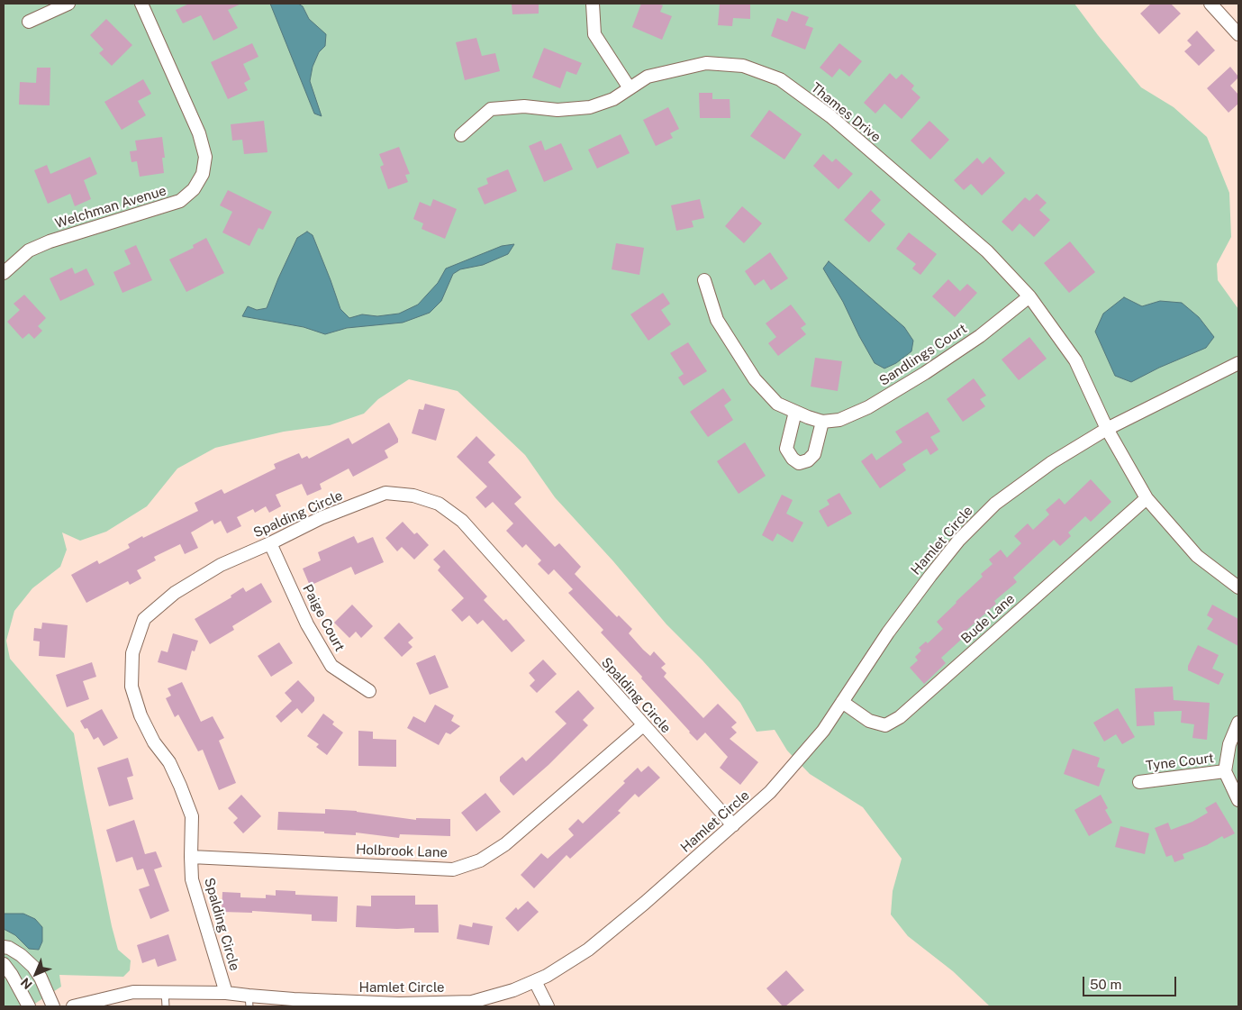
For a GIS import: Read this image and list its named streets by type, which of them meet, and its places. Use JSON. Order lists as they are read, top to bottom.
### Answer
{
  "streets": {
    "street": [
      "Thames Drive",
      "Welchman Avenue",
      "Sandlings Court",
      "Spalding Circle",
      "Hamlet Circle",
      "Paige Court",
      "Bude Lane",
      "Tyne Court",
      "Holbrook Lane"
    ]
  },
  "crossings": [
    ["Thames Drive", "Sandlings Court"],
    ["Thames Drive", "Hamlet Circle"],
    ["Thames Drive", "Bude Lane"],
    ["Spalding Circle", "Hamlet Circle"],
    ["Spalding Circle", "Paige Court"],
    ["Spalding Circle", "Holbrook Lane"],
    ["Hamlet Circle", "Bude Lane"]
  ],
  "scale_bar": "50 m",
  "north": "bottom left"
}
